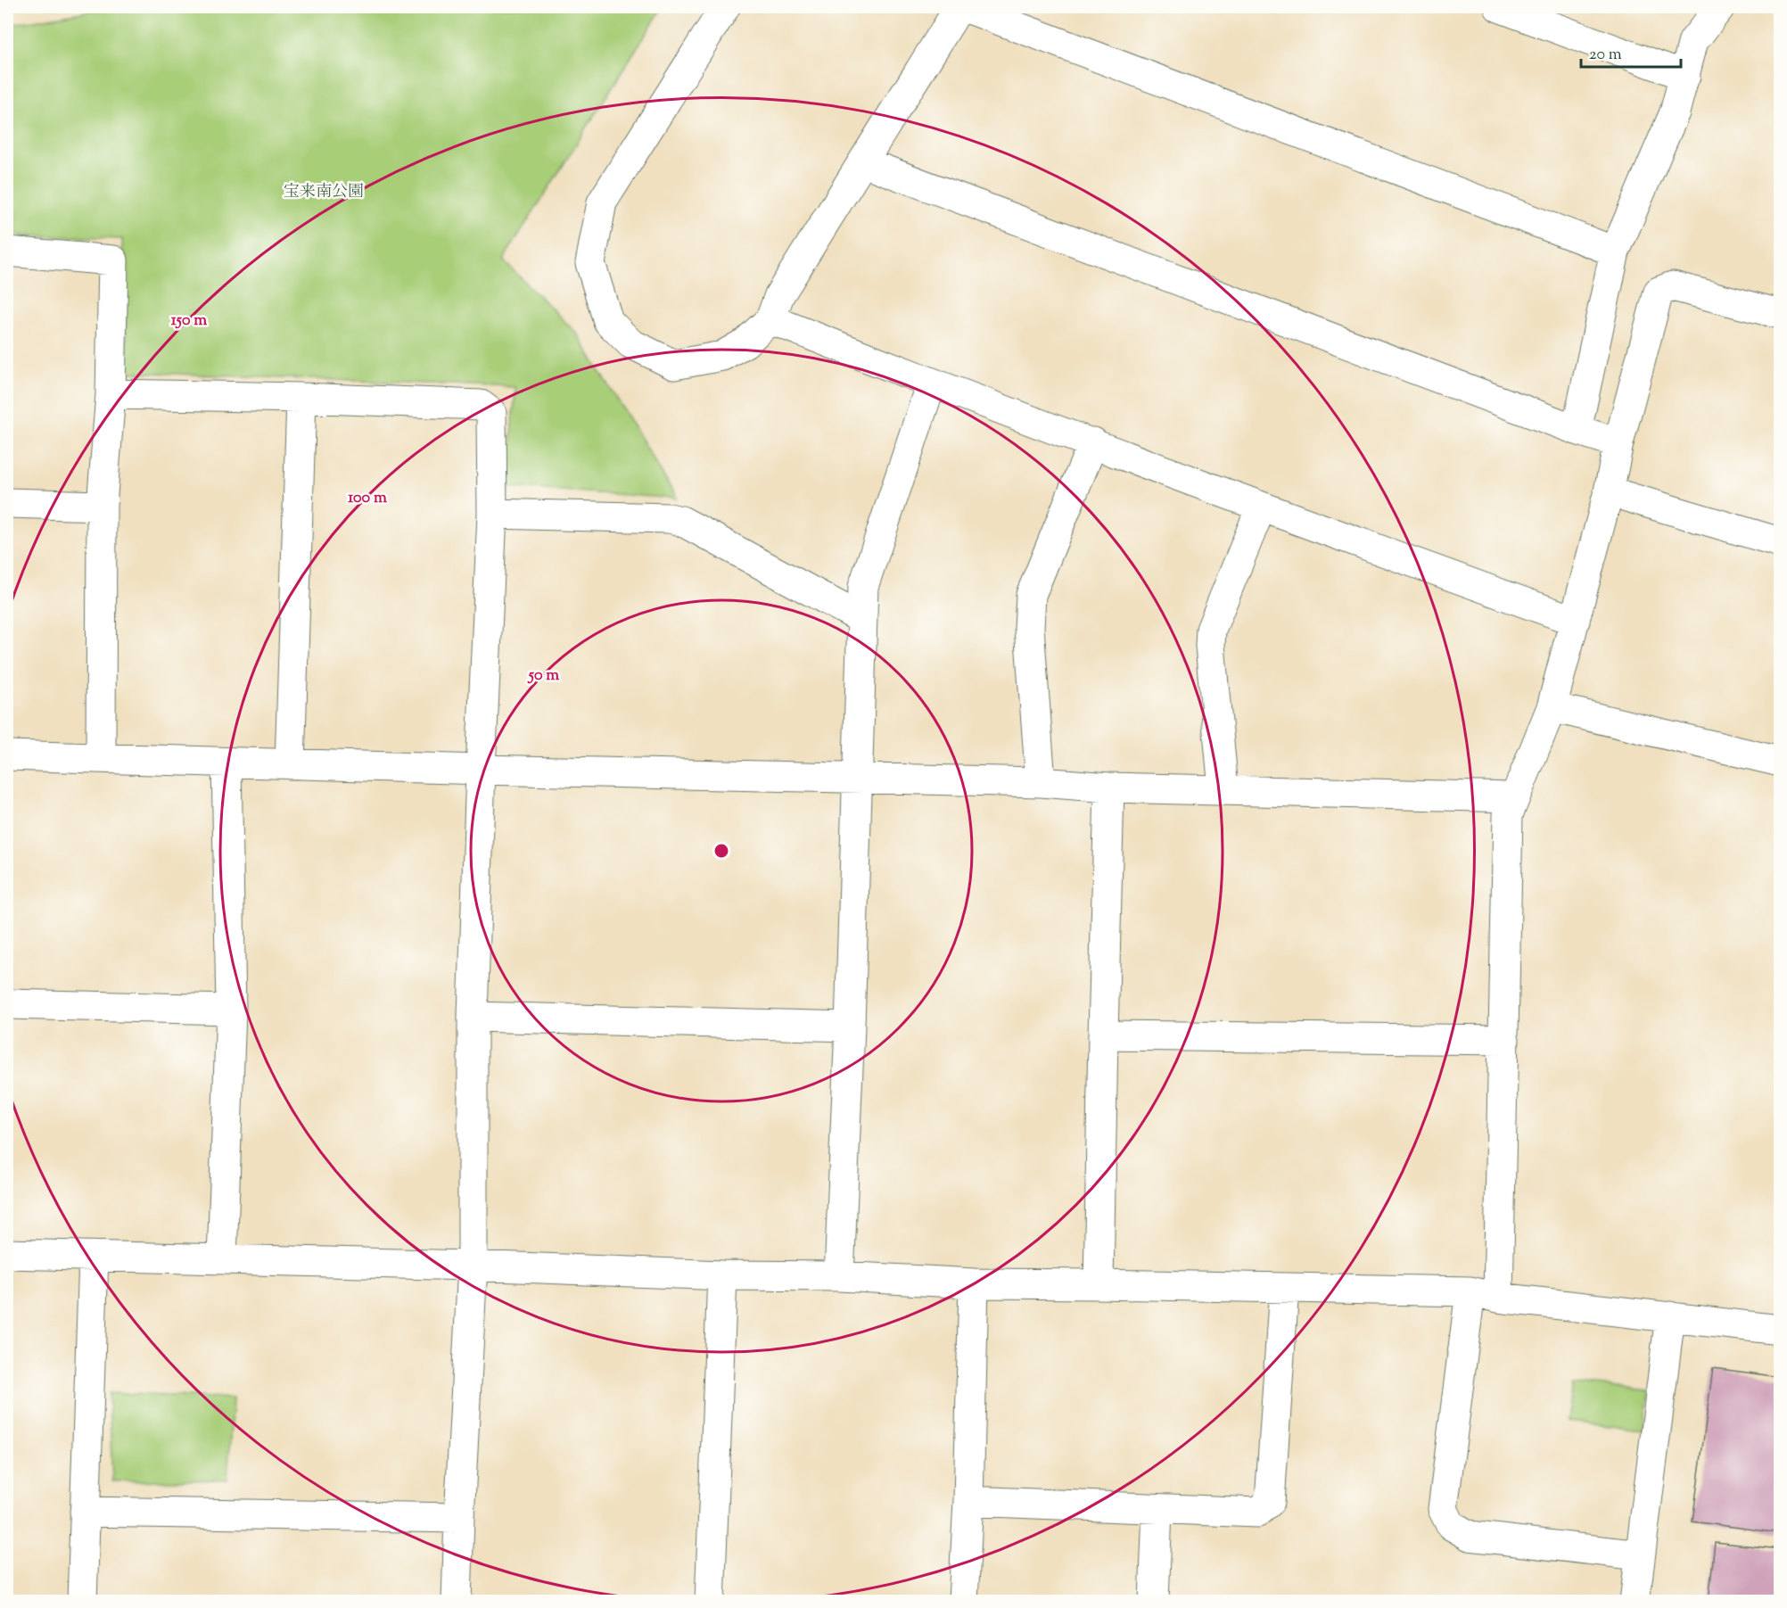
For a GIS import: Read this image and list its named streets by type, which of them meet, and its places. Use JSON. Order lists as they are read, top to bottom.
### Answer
{
  "parks": ["宝来南公園"],
  "scale_bar": "20 m",
  "rings": ["150 m", "100 m", "50 m"]
}
